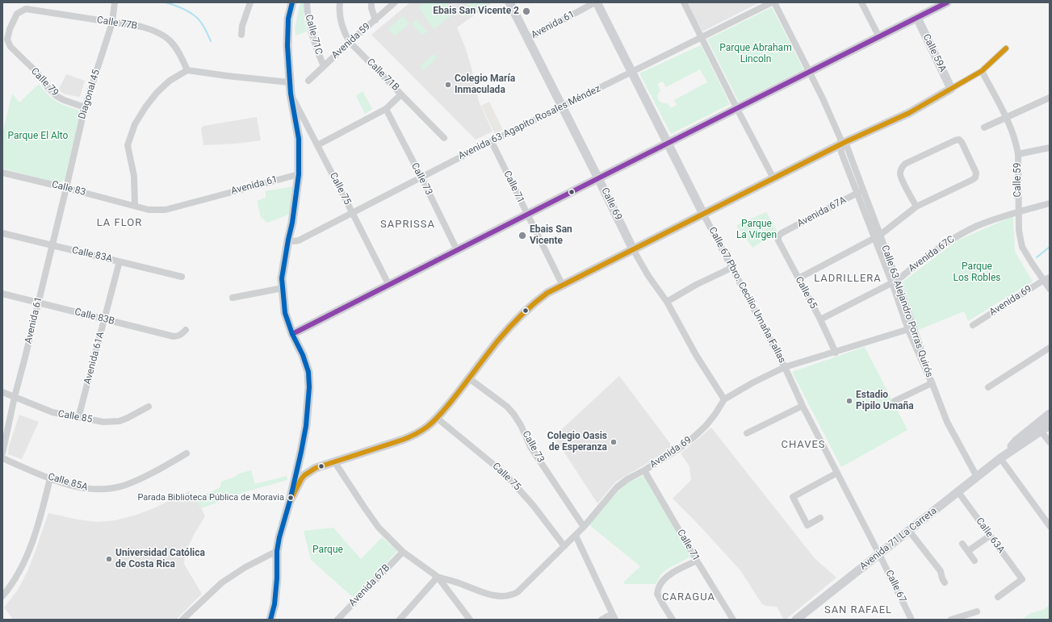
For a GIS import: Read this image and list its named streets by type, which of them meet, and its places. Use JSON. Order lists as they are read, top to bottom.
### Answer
{
  "streets": {
    "main road": [
      "Calle 59A",
      "Calle 69",
      "Calle 67 Pbro. Cecilio Umaña Fallas",
      "Avenida 71 La Carreta"
    ],
    "street": [
      "Calle 77B",
      "Avenida 61",
      "Calle 71C",
      "Avenida 59",
      "Calle 71B",
      "Calle 79",
      "Diagonal 45",
      "Avenida 63 Agapito Rosales Méndez",
      "Calle 73",
      "Calle 59",
      "Calle 71",
      "Calle 83",
      "Calle 75",
      "Avenida 67A",
      "Avenida 67C",
      "Calle 83A",
      "Calle 65",
      "Avenida 69",
      "Calle 63 Alejandro Porras Quirós",
      "Calle 83B",
      "Avenida 61A",
      "Calle 85",
      "Calle 85A",
      "Calle 63A",
      "Avenida 67B",
      "Calle 67"
    ]
  },
  "crossings": [
    ["Calle 77B", "Calle 79"],
    ["Calle 77B", "Diagonal 45"],
    ["Avenida 61", "Diagonal 45"],
    ["Avenida 61", "Calle 83"],
    ["Avenida 61", "Calle 69"],
    ["Avenida 61", "Calle 83A"],
    ["Avenida 61", "Calle 67 Pbro. Cecilio Umaña Fallas"],
    ["Avenida 61", "Calle 83B"],
    ["Avenida 61", "Calle 85"],
    ["Calle 71C", "Avenida 59"],
    ["Avenida 59", "Calle 71B"],
    ["Calle 79", "Diagonal 45"],
    ["Diagonal 45", "Calle 83"],
    ["Avenida 63 Agapito Rosales Méndez", "Calle 73"],
    ["Avenida 63 Agapito Rosales Méndez", "Calle 71"],
    ["Avenida 63 Agapito Rosales Méndez", "Calle 75"],
    ["Avenida 63 Agapito Rosales Méndez", "Calle 69"],
    ["Avenida 63 Agapito Rosales Méndez", "Calle 67 Pbro. Cecilio Umaña Fallas"],
    ["Calle 73", "Avenida 69"],
    ["Calle 59", "Avenida 67C"],
    ["Calle 59", "Avenida 69"],
    ["Calle 71", "Avenida 69"],
    ["Calle 75", "Avenida 69"],
    ["Calle 69", "Avenida 69"],
    ["Avenida 67A", "Calle 65"],
    ["Avenida 67A", "Calle 63 Alejandro Porras Quirós"],
    ["Avenida 67C", "Calle 65"],
    ["Avenida 67C", "Calle 63 Alejandro Porras Quirós"],
    ["Calle 83A", "Avenida 61A"],
    ["Calle 65", "Avenida 69"],
    ["Calle 67 Pbro. Cecilio Umaña Fallas", "Avenida 69"],
    ["Calle 67 Pbro. Cecilio Umaña Fallas", "Avenida 71 La Carreta"],
    ["Calle 67 Pbro. Cecilio Umaña Fallas", "Calle 67"],
    ["Avenida 69", "Calle 63 Alejandro Porras Quirós"],
    ["Calle 63 Alejandro Porras Quirós", "Avenida 71 La Carreta"],
    ["Calle 83B", "Avenida 61A"],
    ["Avenida 61A", "Calle 85"],
    ["Calle 63A", "Avenida 71 La Carreta"],
    ["Avenida 71 La Carreta", "Calle 67"]
  ],
  "districts": [
    "LA FLOR",
    "SAPRISSA",
    "LADRILLERA",
    "CHAVES",
    "CARAGUA",
    "SAN RAFAEL"
  ],
  "parks": [
    "Parque Abraham Lincoln",
    "Parque El Alto",
    "Parque La Virgen",
    "Parque Los Robles",
    "Parque"
  ],
  "places": [
    "Ebais San Vicente 2",
    "Colegio María Inmaculada",
    "Ebais San Vicente",
    "Estadio Pipilo Umaña",
    "Colegio Oasis de Esperanza",
    "Parada Biblioteca Pública de Moravia",
    "Universidad Católica de Costa Rica"
  ]
}
